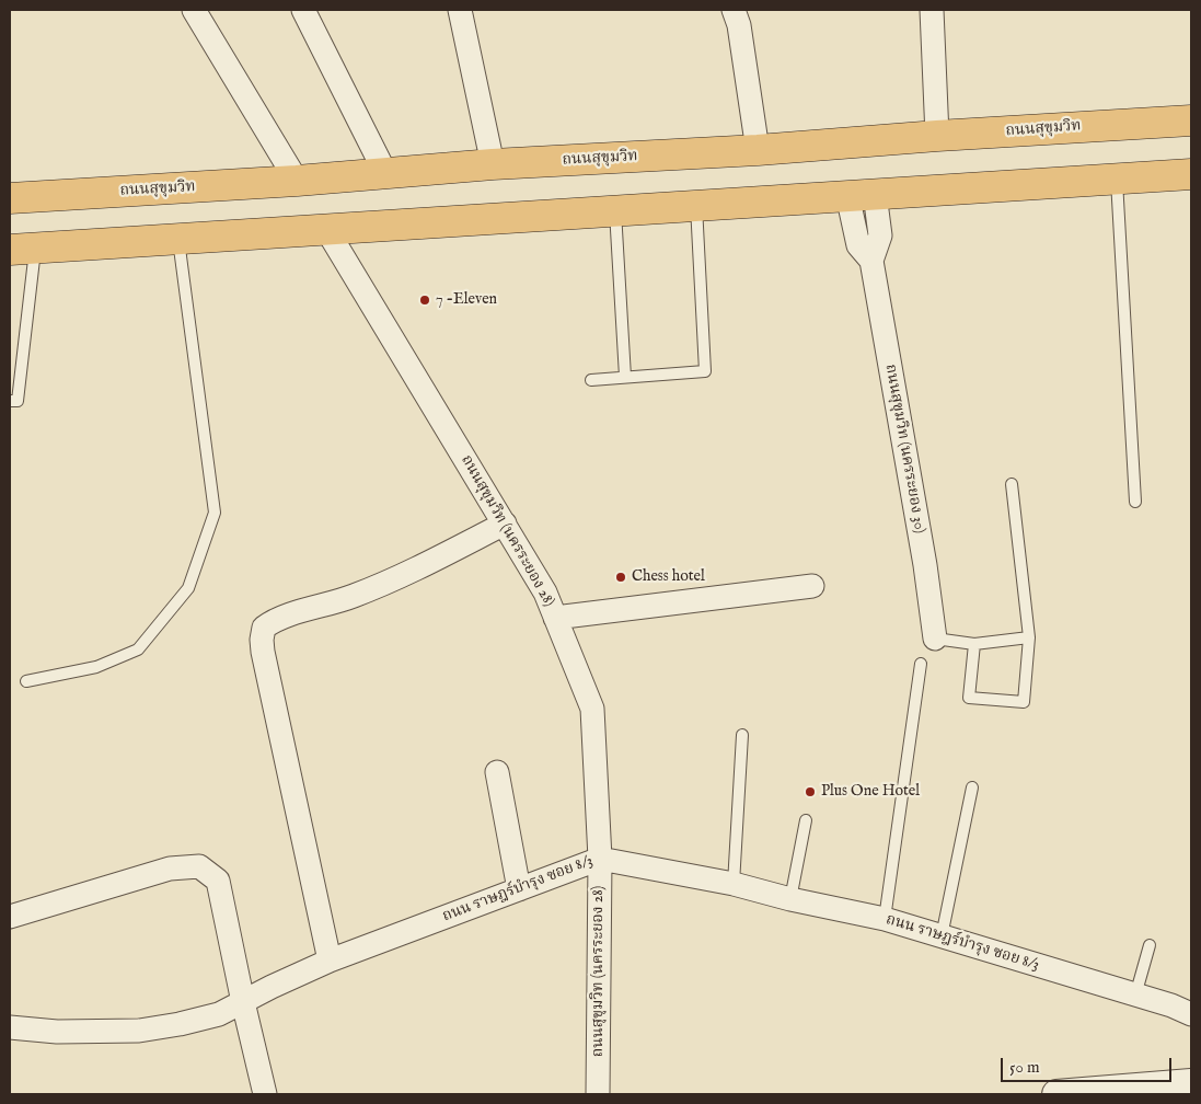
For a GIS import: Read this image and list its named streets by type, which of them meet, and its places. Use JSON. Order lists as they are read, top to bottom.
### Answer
{
  "streets": {
    "main road": ["ถนนสุขุมวิท"],
    "street": ["ถนนสุขุมวิท (นครระยอง 30)", "ถนนสุขุมวิท (นครระยอง 28)", "ถนน ราษฎร์บำรุง ซอย 8/3"]
  },
  "crossings": [
    ["ถนนสุขุมวิท (นครระยอง 28)", "ถนน ราษฎร์บำรุง ซอย 8/3"]
  ],
  "places": ["7 -Eleven", "Chess hotel", "Plus One Hotel"],
  "scale_bar": "50 m"
}
